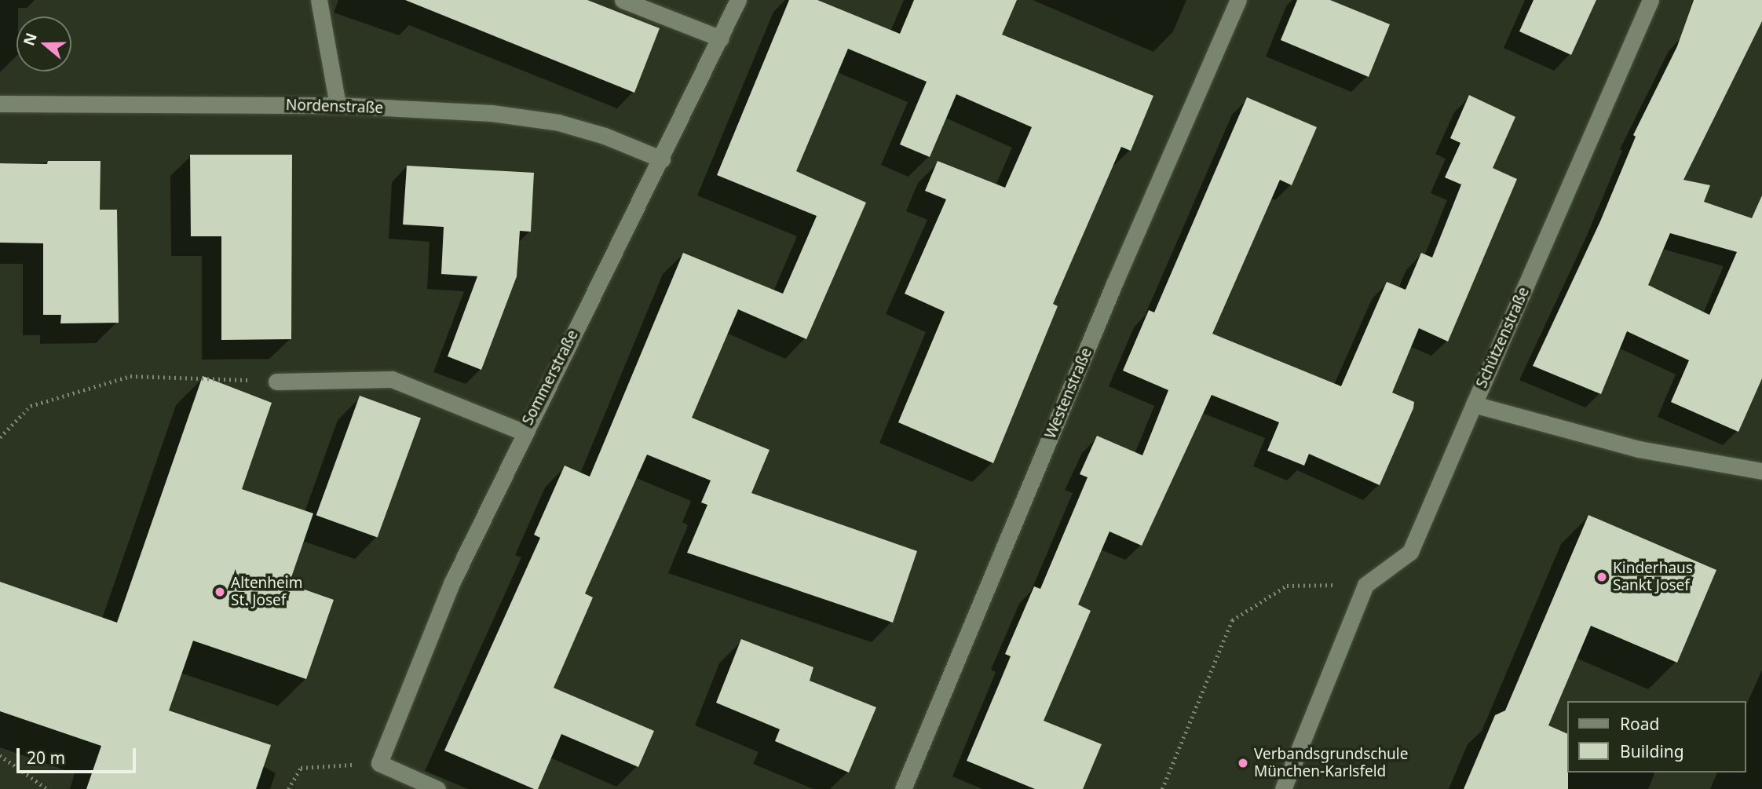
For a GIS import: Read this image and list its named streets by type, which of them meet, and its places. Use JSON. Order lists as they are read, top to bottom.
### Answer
{
  "streets": {
    "street": [
      "Nordenstraße",
      "Schützenstraße",
      "Sommerstraße",
      "Westenstraße"
    ]
  },
  "crossings": [
    ["Nordenstraße", "Sommerstraße"]
  ],
  "places": ["Kinderhaus Sankt Josef", "Altenheim St. Josef", "Verbandsgrundschule München-Karlsfeld"],
  "legend": ["Road", "Building"],
  "scale_bar": "20 m",
  "north": "left"
}
